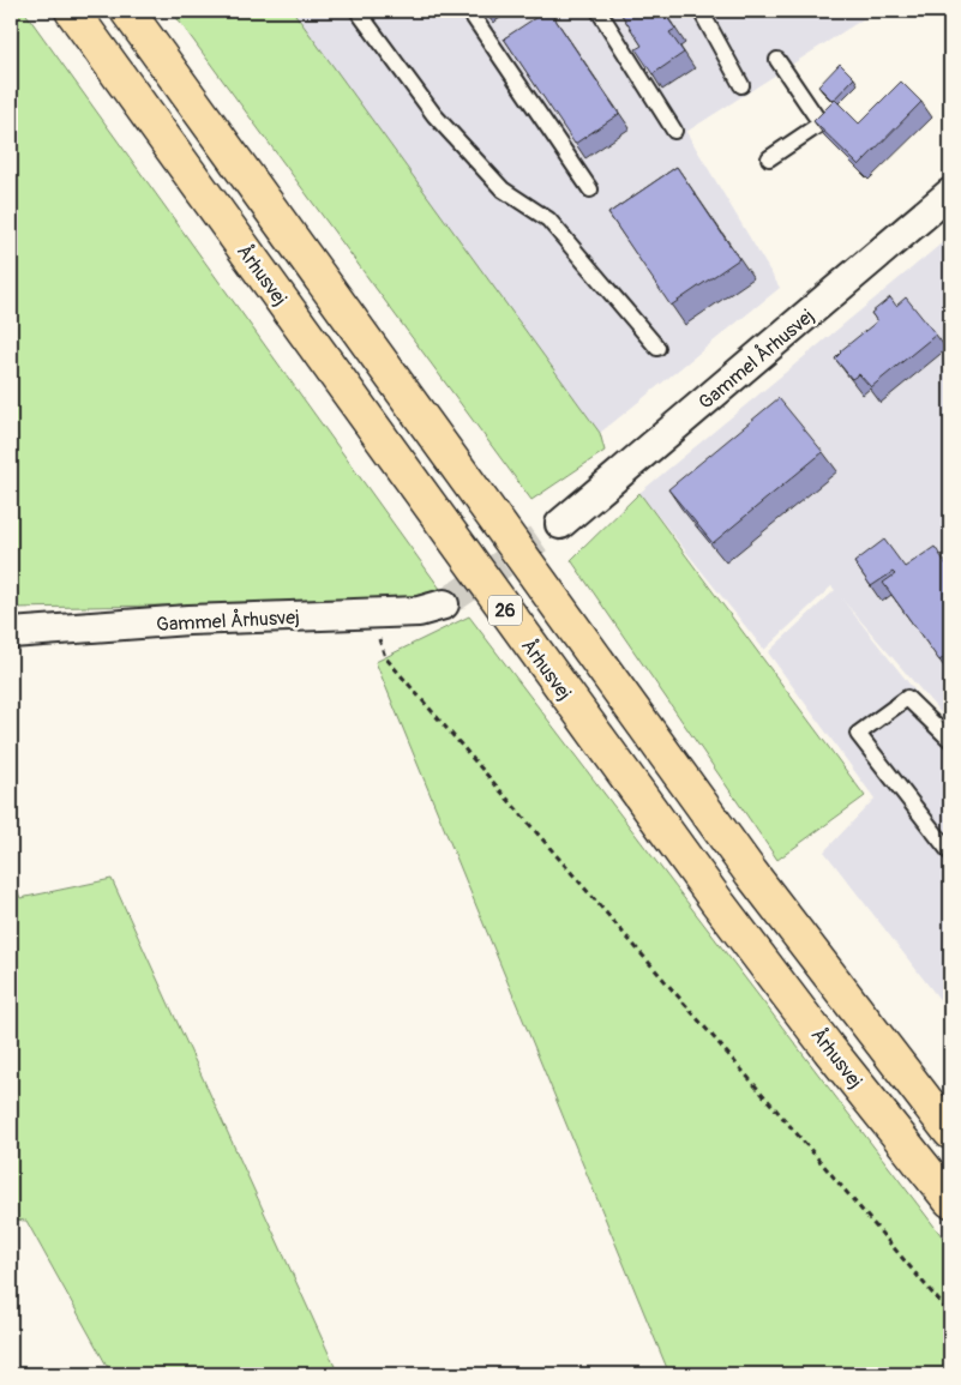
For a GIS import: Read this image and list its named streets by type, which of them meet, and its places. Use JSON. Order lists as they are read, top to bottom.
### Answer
{
  "streets": {
    "main road": ["Århusvej", "26"],
    "street": ["Gammel Århusvej"]
  }
}
